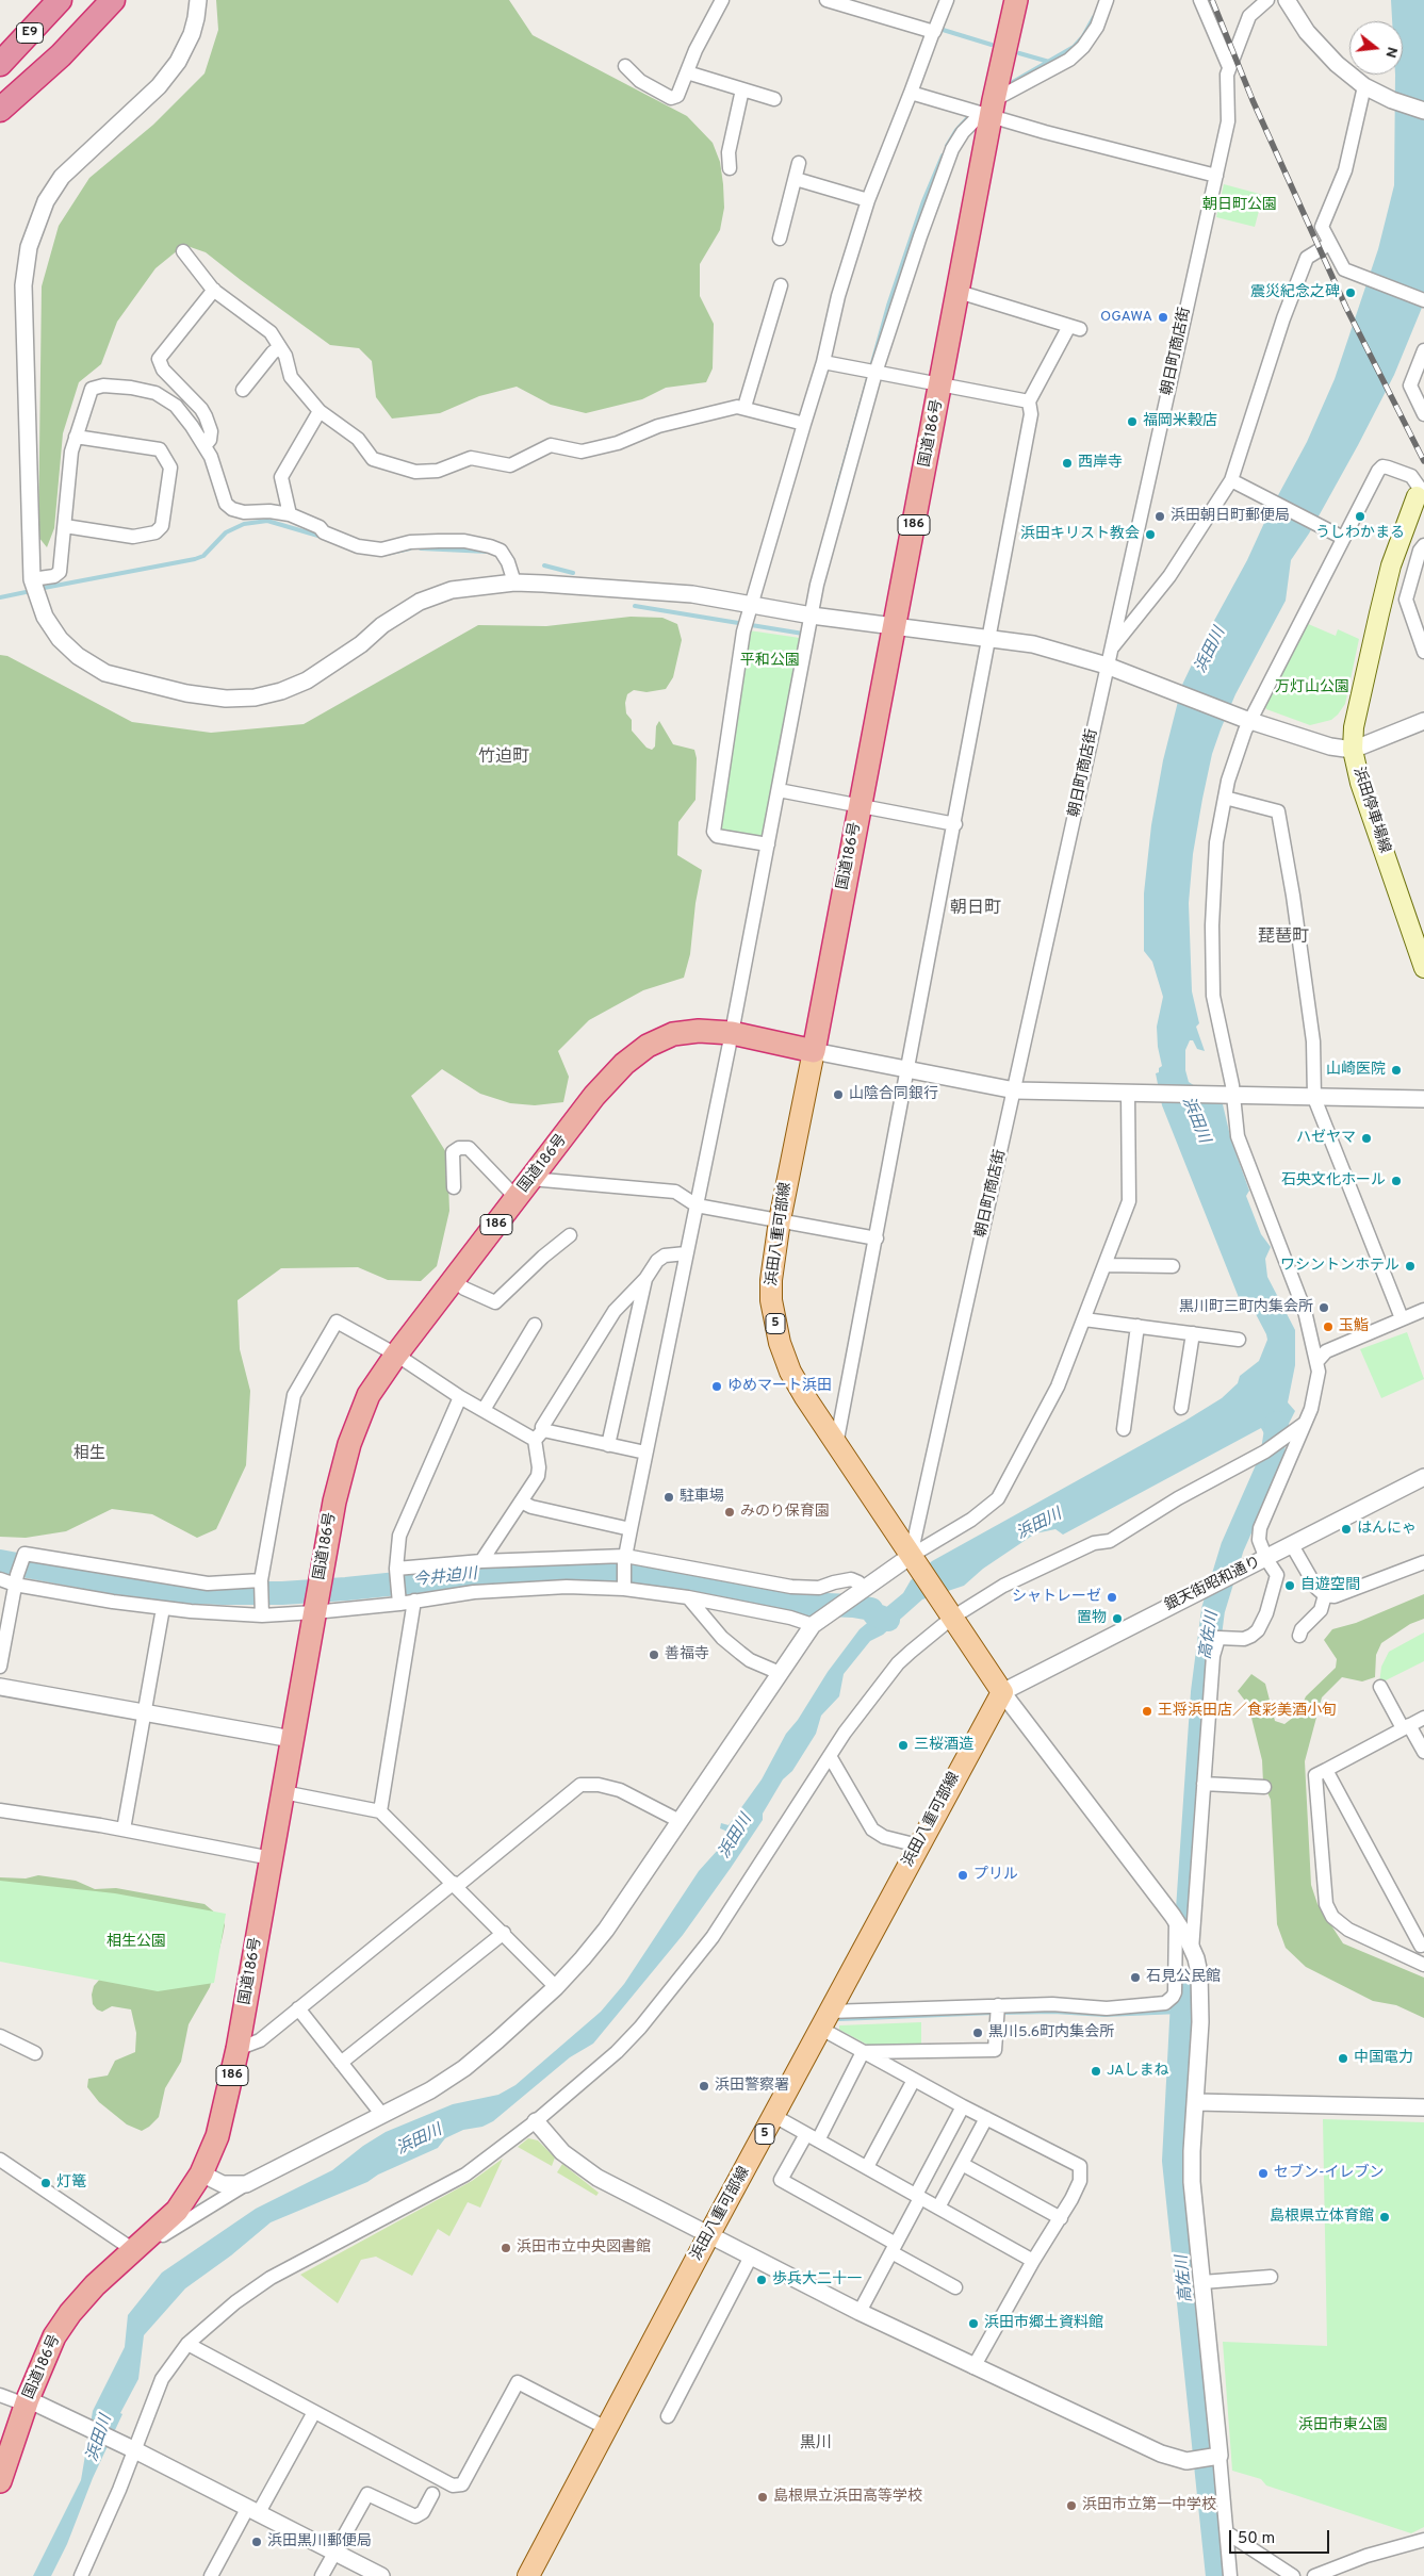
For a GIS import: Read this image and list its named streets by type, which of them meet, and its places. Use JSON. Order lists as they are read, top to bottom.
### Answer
{
  "streets": {
    "highway": ["E9", "国道186号", "186"],
    "main road": ["浜田停車場線", "浜田八重可部線", "5"],
    "street": ["朝日町商店街", "銀天街昭和通り"]
  },
  "crossings": [
    ["朝日町商店街", "浜田八重可部線"],
    ["国道186号", "浜田八重可部線"],
    ["浜田八重可部線", "銀天街昭和通り"]
  ],
  "districts": [
    "竹迫町",
    "朝日町",
    "琵琶町",
    "相生",
    "黒川"
  ],
  "water": ["浜田川", "今井迫川", "高佐川"],
  "parks": [
    "朝日町公園",
    "平和公園",
    "万灯山公園",
    "相生公園",
    "浜田市東公園"
  ],
  "places": [
    "震災紀念之碑",
    "OGAWA",
    "福岡米穀店",
    "西岸寺",
    "浜田朝日町郵便局",
    "うしわかまる",
    "浜田キリスト教会",
    "山崎医院",
    "山陰合同銀行",
    "ハゼヤマ",
    "石央文化ホール",
    "ワシントンホテル",
    "黒川町三町内集会所",
    "玉鮨",
    "ゆめマート浜田",
    "駐車場",
    "みのり保育園",
    "はんにゃ",
    "自遊空間",
    "シャトレーゼ",
    "置物",
    "善福寺",
    "王将浜田店／食彩美酒小旬",
    "三桜酒造",
    "プリル",
    "石見公民館",
    "黒川5.6町内集会所",
    "中国電力",
    "JAしまね",
    "浜田警察署",
    "セブン-イレブン",
    "灯篭",
    "島根県立体育館",
    "浜田市立中央図書館",
    "歩兵大二十一",
    "浜田市郷土資料館",
    "島根県立浜田高等学校",
    "浜田市立第一中学校",
    "浜田黒川郵便局"
  ],
  "scale_bar": "50 m",
  "north": "right"
}
